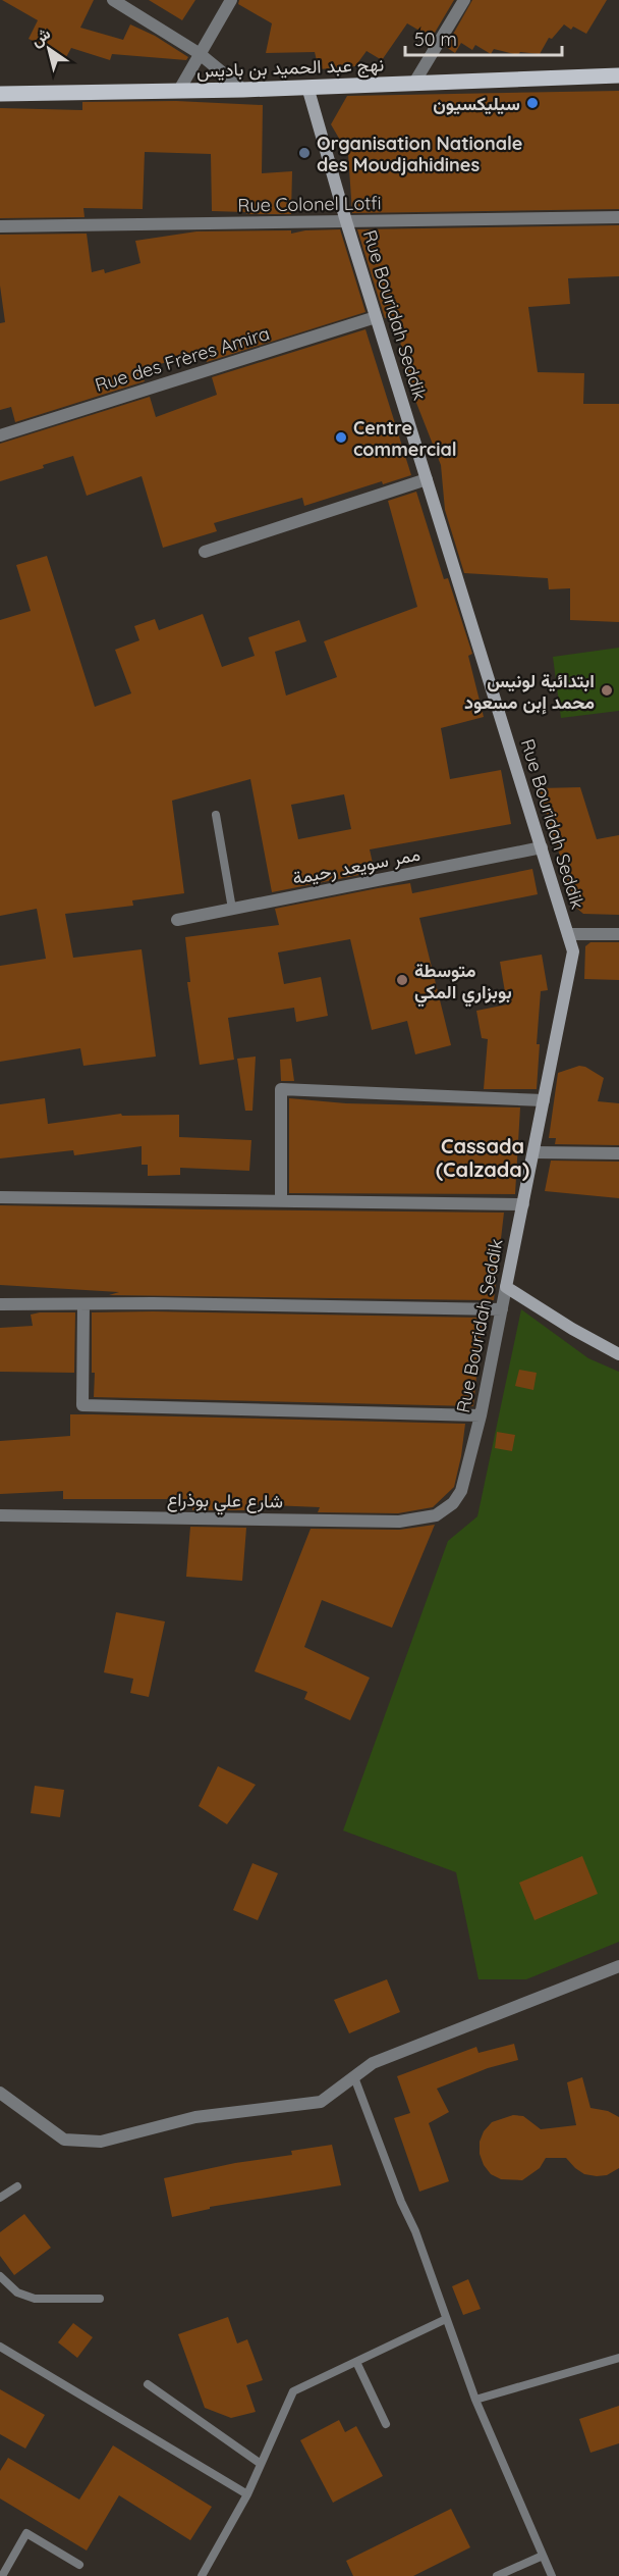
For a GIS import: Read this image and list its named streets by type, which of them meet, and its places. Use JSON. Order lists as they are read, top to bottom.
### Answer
{
  "streets": {
    "main road": ["نهج عبد الحميد بن باديس", "Rue Bouridah Seddik"],
    "street": [
      "Rue Colonel Lotfi",
      "Rue des Frères Amira",
      "ممر سويعد رحيمة",
      "شارع علي بوذراع"
    ]
  },
  "crossings": [
    ["نهج عبد الحميد بن باديس", "Rue Bouridah Seddik"],
    ["Rue Colonel Lotfi", "Rue Bouridah Seddik"],
    ["Rue Bouridah Seddik", "Rue des Frères Amira"],
    ["Rue Bouridah Seddik", "ممر سويعد رحيمة"],
    ["Rue Bouridah Seddik", "شارع علي بوذراع"]
  ],
  "districts": ["Cassada (Calzada)"],
  "places": [
    "سيليكسيون",
    "Organisation Nationale des Moudjahidines",
    "Centre commercial",
    "ابتدائية لونيس محمد إبن مسعود",
    "متوسطة بوبزاري المكي"
  ],
  "scale_bar": "50 m",
  "north": "top left"
}
